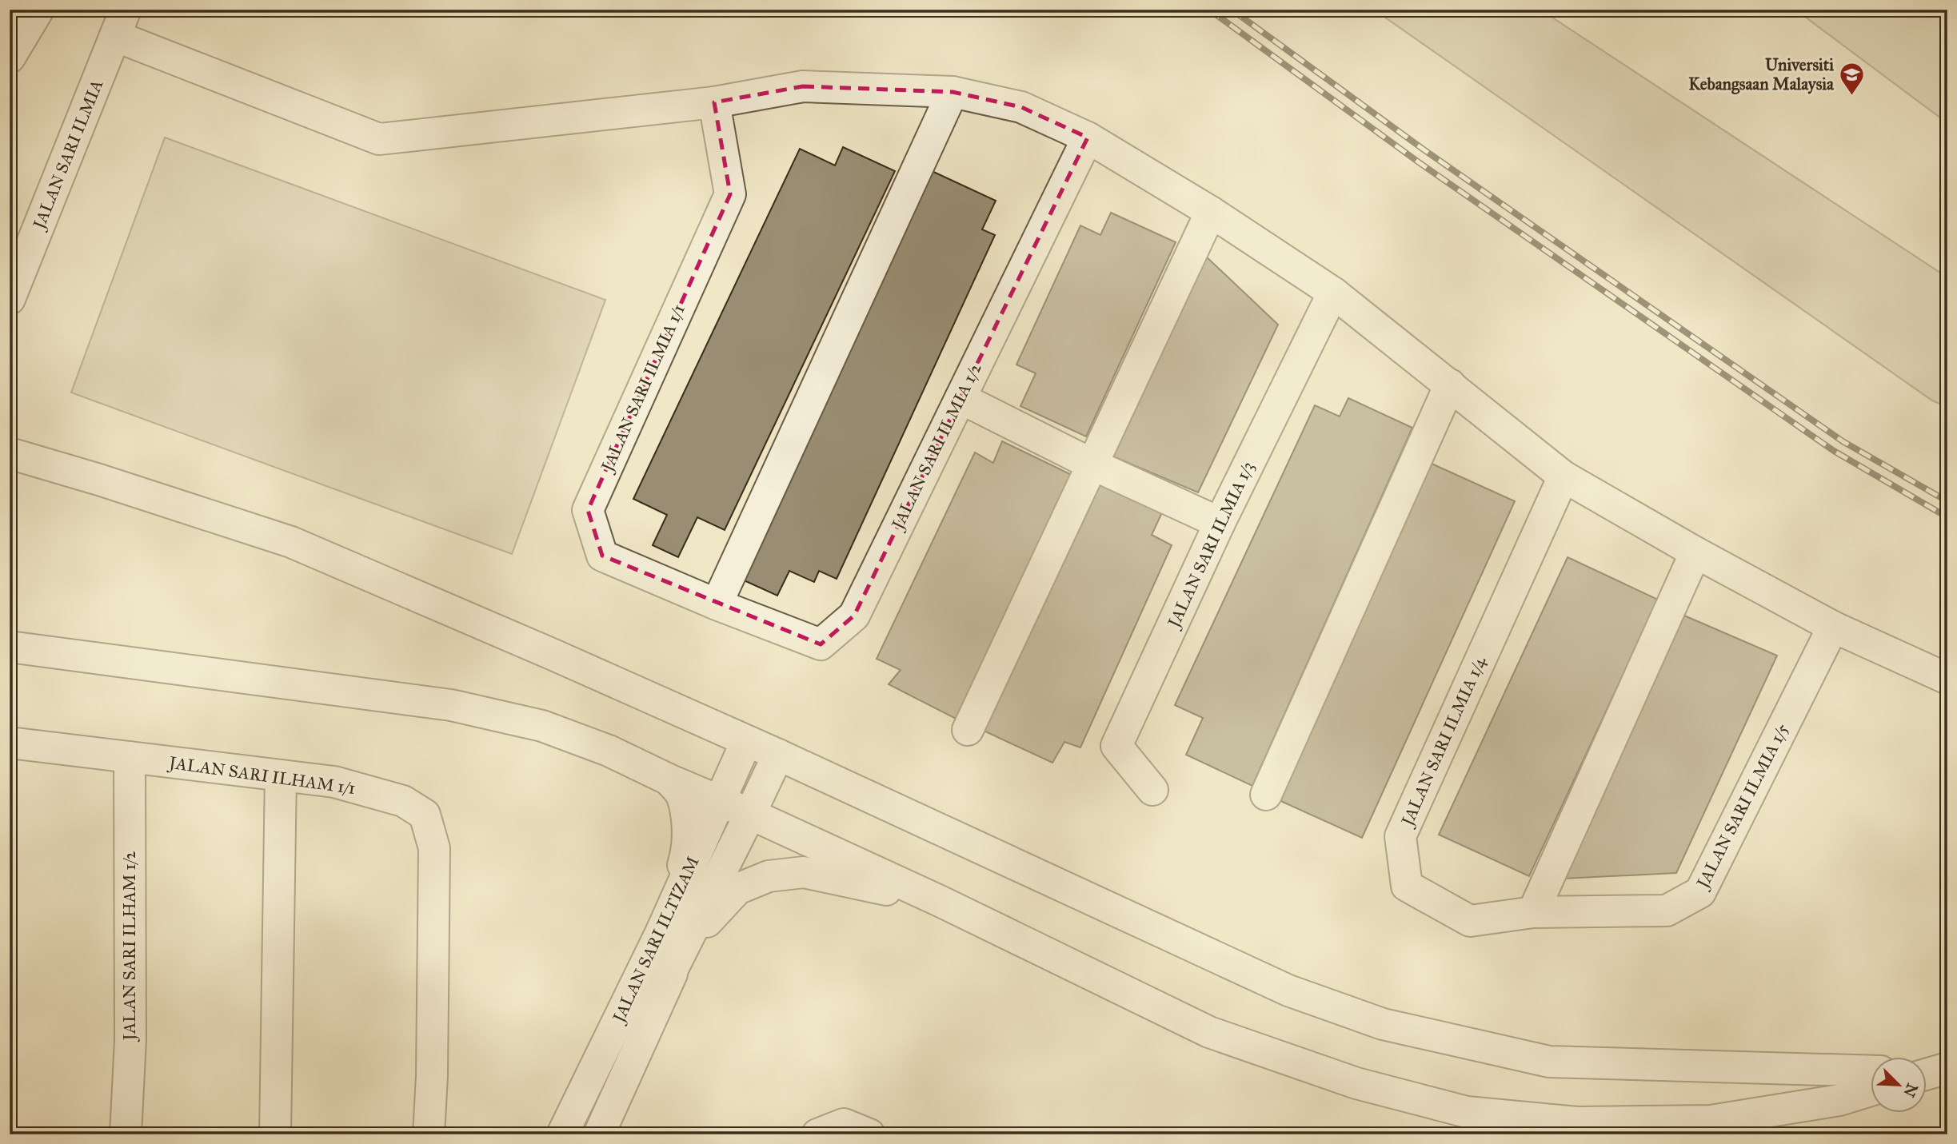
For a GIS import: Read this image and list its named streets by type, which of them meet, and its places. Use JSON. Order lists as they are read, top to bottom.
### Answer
{
  "streets": {
    "street": [
      "JALAN SARI ILMIA",
      "JALAN SARI ILMIA 1/1",
      "JALAN SARI ILMIA 1/2",
      "JALAN SARI ILMIA 1/3",
      "JALAN SARI ILMIA 1/4",
      "JALAN SARI ILHAM 1/1",
      "JALAN SARI ILMIA 1/5",
      "JALAN SARI ILTIZAM",
      "JALAN SARI ILHAM 1/2"
    ]
  },
  "crossings": [
    ["JALAN SARI ILMIA 1/1", "JALAN SARI ILMIA 1/2"],
    ["JALAN SARI ILMIA 1/4", "JALAN SARI ILMIA 1/5"],
    ["JALAN SARI ILHAM 1/1", "JALAN SARI ILHAM 1/2"]
  ],
  "places": {
    "school or university": ["Universiti Kebangsaan Malaysia"]
  },
  "north": "bottom right"
}
